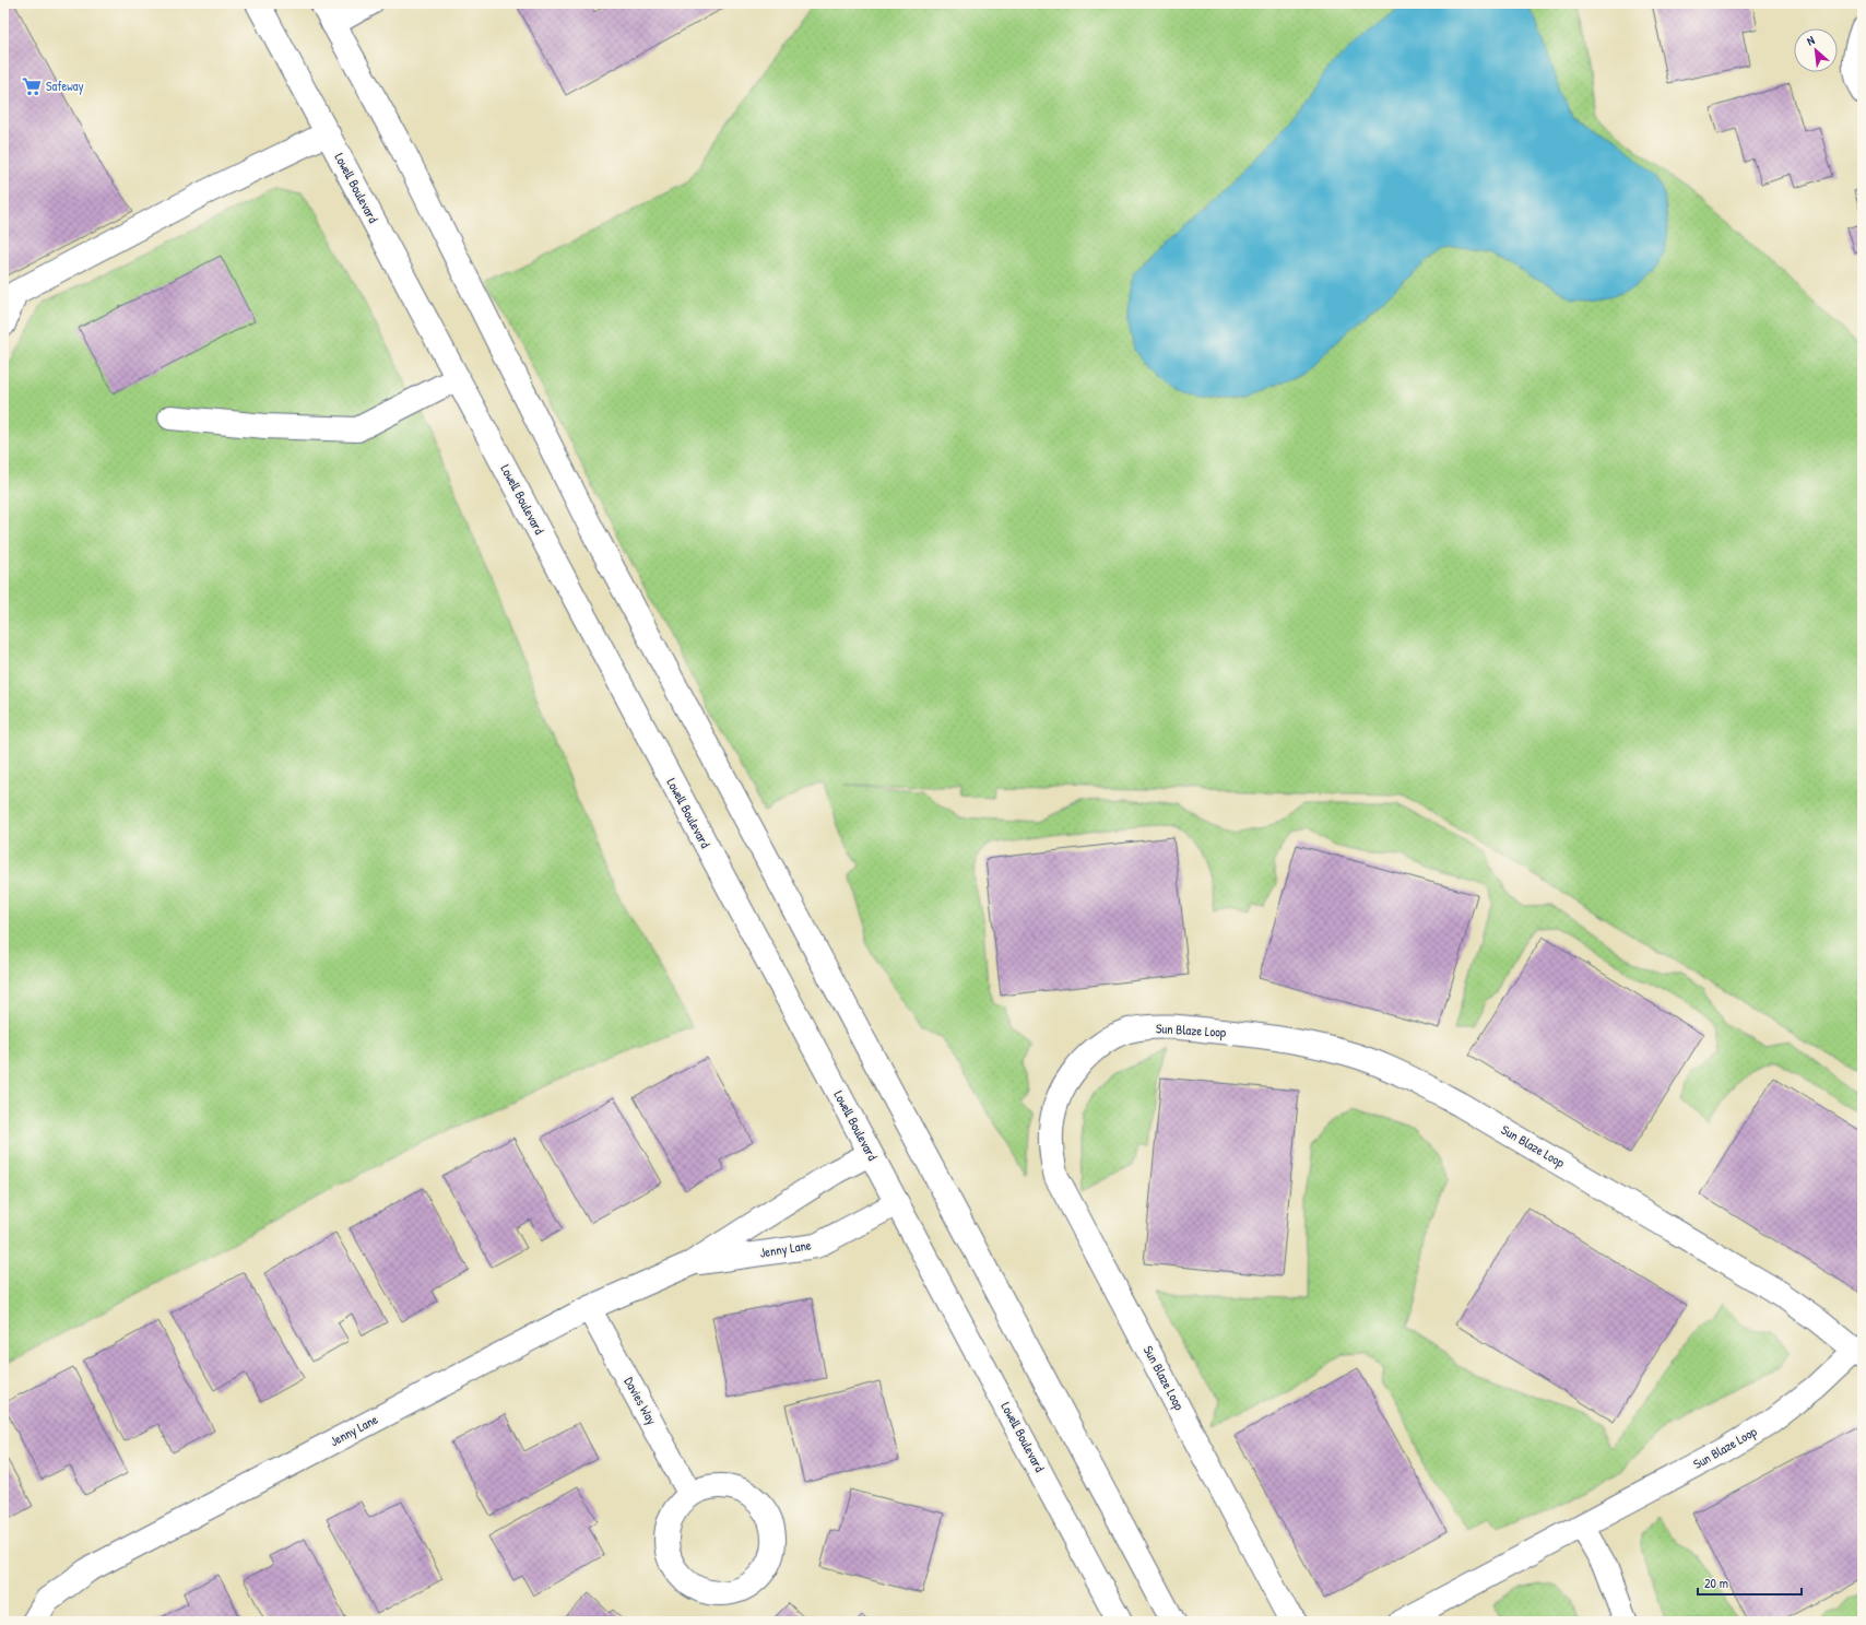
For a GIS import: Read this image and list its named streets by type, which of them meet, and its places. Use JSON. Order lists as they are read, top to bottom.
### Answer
{
  "streets": {
    "main road": [
      "Lowell Boulevard",
      "Sun Blaze Loop",
      "Jenny Lane",
      "Davies Way"
    ]
  },
  "crossings": [
    ["Lowell Boulevard", "Jenny Lane"],
    ["Jenny Lane", "Davies Way"]
  ],
  "places": {
    "supermarket": ["Safeway"]
  },
  "scale_bar": "20 m",
  "north": "top left"
}
